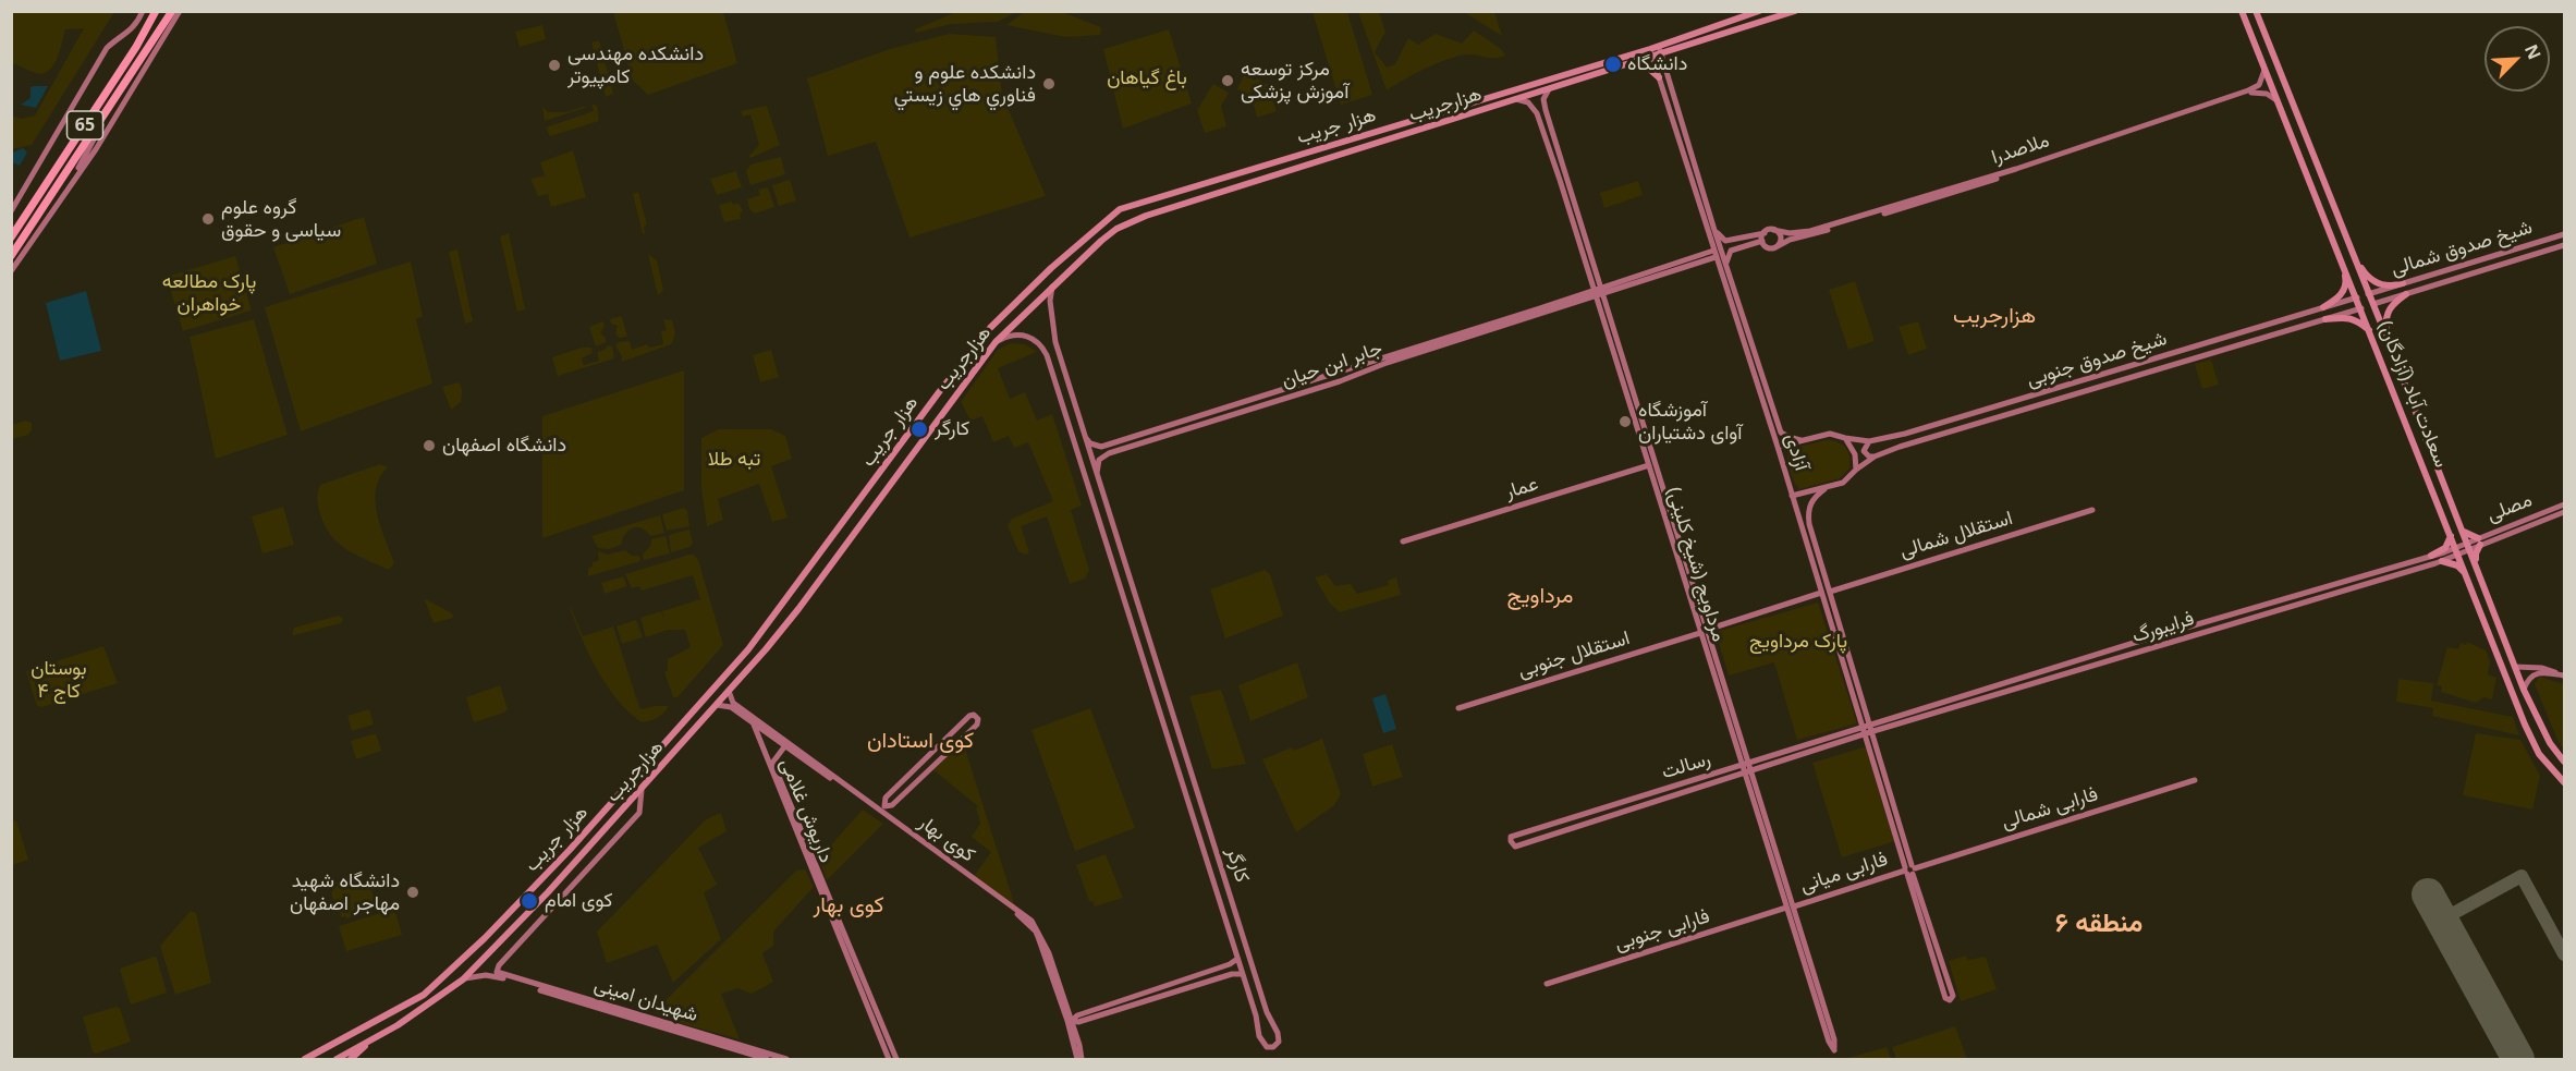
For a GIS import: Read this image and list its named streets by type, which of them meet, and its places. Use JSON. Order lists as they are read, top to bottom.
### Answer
{
  "streets": {
    "highway": ["65"],
    "main road": [
      "هزارجریب",
      "هزار جریب",
      "ملاصدرا",
      "شیخ صدوق شمالی",
      "شیخ صدوق جنوبی",
      "جابر ابن حیان",
      "سعادت آباد (آزادگان)",
      "آزادی",
      "عمار",
      "مصلی",
      "استقلال شمالی",
      "مرداویج (شیخ کلینی)",
      "فرایبورگ",
      "استقلال جنوبی",
      "رسالت",
      "فارابی شمالی",
      "داریوش غلامی",
      "کوی بهار",
      "کارگر",
      "فارابی میانی",
      "فارابی جنوبی",
      "شهیدان امینی"
    ]
  },
  "crossings": [
    ["هزارجریب", "آزادی"],
    ["هزارجریب", "مرداویج (شیخ کلینی)"],
    ["هزارجریب", "کوی بهار"],
    ["هزارجریب", "کارگر"],
    ["هزار جریب", "آزادی"],
    ["ملاصدرا", "سعادت آباد (آزادگان)"],
    ["شیخ صدوق شمالی", "سعادت آباد (آزادگان)"],
    ["شیخ صدوق جنوبی", "سعادت آباد (آزادگان)"],
    ["شیخ صدوق جنوبی", "آزادی"],
    ["جابر ابن حیان", "مرداویج (شیخ کلینی)"],
    ["سعادت آباد (آزادگان)", "مصلی"],
    ["سعادت آباد (آزادگان)", "فرایبورگ"],
    ["آزادی", "استقلال شمالی"],
    ["آزادی", "فرایبورگ"],
    ["آزادی", "استقلال جنوبی"],
    ["آزادی", "رسالت"],
    ["آزادی", "فارابی شمالی"],
    ["آزادی", "فارابی میانی"],
    ["عمار", "مرداویج (شیخ کلینی)"],
    ["مصلی", "فرایبورگ"],
    ["مرداویج (شیخ کلینی)", "استقلال جنوبی"],
    ["مرداویج (شیخ کلینی)", "رسالت"],
    ["مرداویج (شیخ کلینی)", "فارابی میانی"],
    ["مرداویج (شیخ کلینی)", "فارابی جنوبی"],
    ["فرایبورگ", "رسالت"],
    ["فارابی شمالی", "فارابی میانی"],
    ["داریوش غلامی", "کوی بهار"]
  ],
  "districts": [
    "هزارجریب",
    "مرداویج",
    "کوی استادان",
    "کوی بهار",
    "منطقه ۶"
  ],
  "parks": [
    "باغ گیاهان",
    "پارک مطالعه خواهران",
    "تبه طلا",
    "پارک مرداویج",
    "بوستان کاج ۴"
  ],
  "places": [
    "دانشگاه",
    "دانشکده مهندسی کامپیوتر",
    "مرکز توسعه آموزش پزشکی",
    "دانشکده علوم و فناوري هاي زيستي",
    "گروه علوم سیاسی و حقوق",
    "آموزشگاه آوای دشتیاران",
    "کارگر",
    "دانشگاه اصفهان",
    "دانشگاه شهید مهاجر اصفهان",
    "کوی امام"
  ],
  "north": "top right"
}
